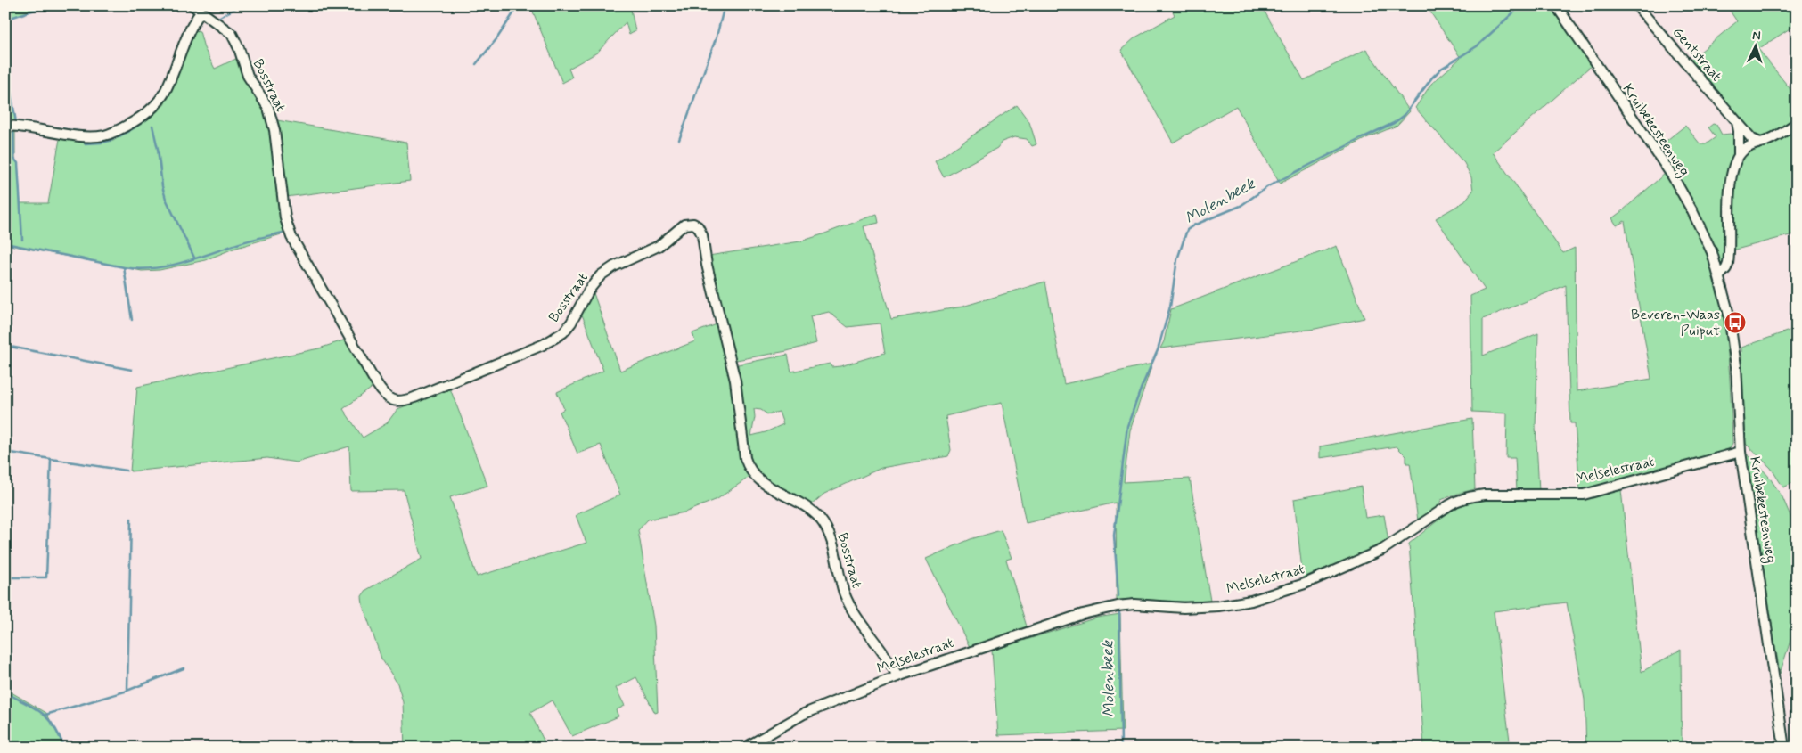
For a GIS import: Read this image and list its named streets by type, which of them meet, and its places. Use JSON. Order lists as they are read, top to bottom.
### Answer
{
  "streets": {
    "street": [
      "Gentstraat",
      "Bosstraat",
      "Kruibekesteenweg",
      "Melselestraat"
    ]
  },
  "crossings": [
    ["Bosstraat", "Melselestraat"],
    ["Kruibekesteenweg", "Melselestraat"]
  ],
  "water": ["Molenbeek"],
  "places": {
    "bus stop": ["Beveren-Waas Puiput"]
  },
  "north": "top"
}
